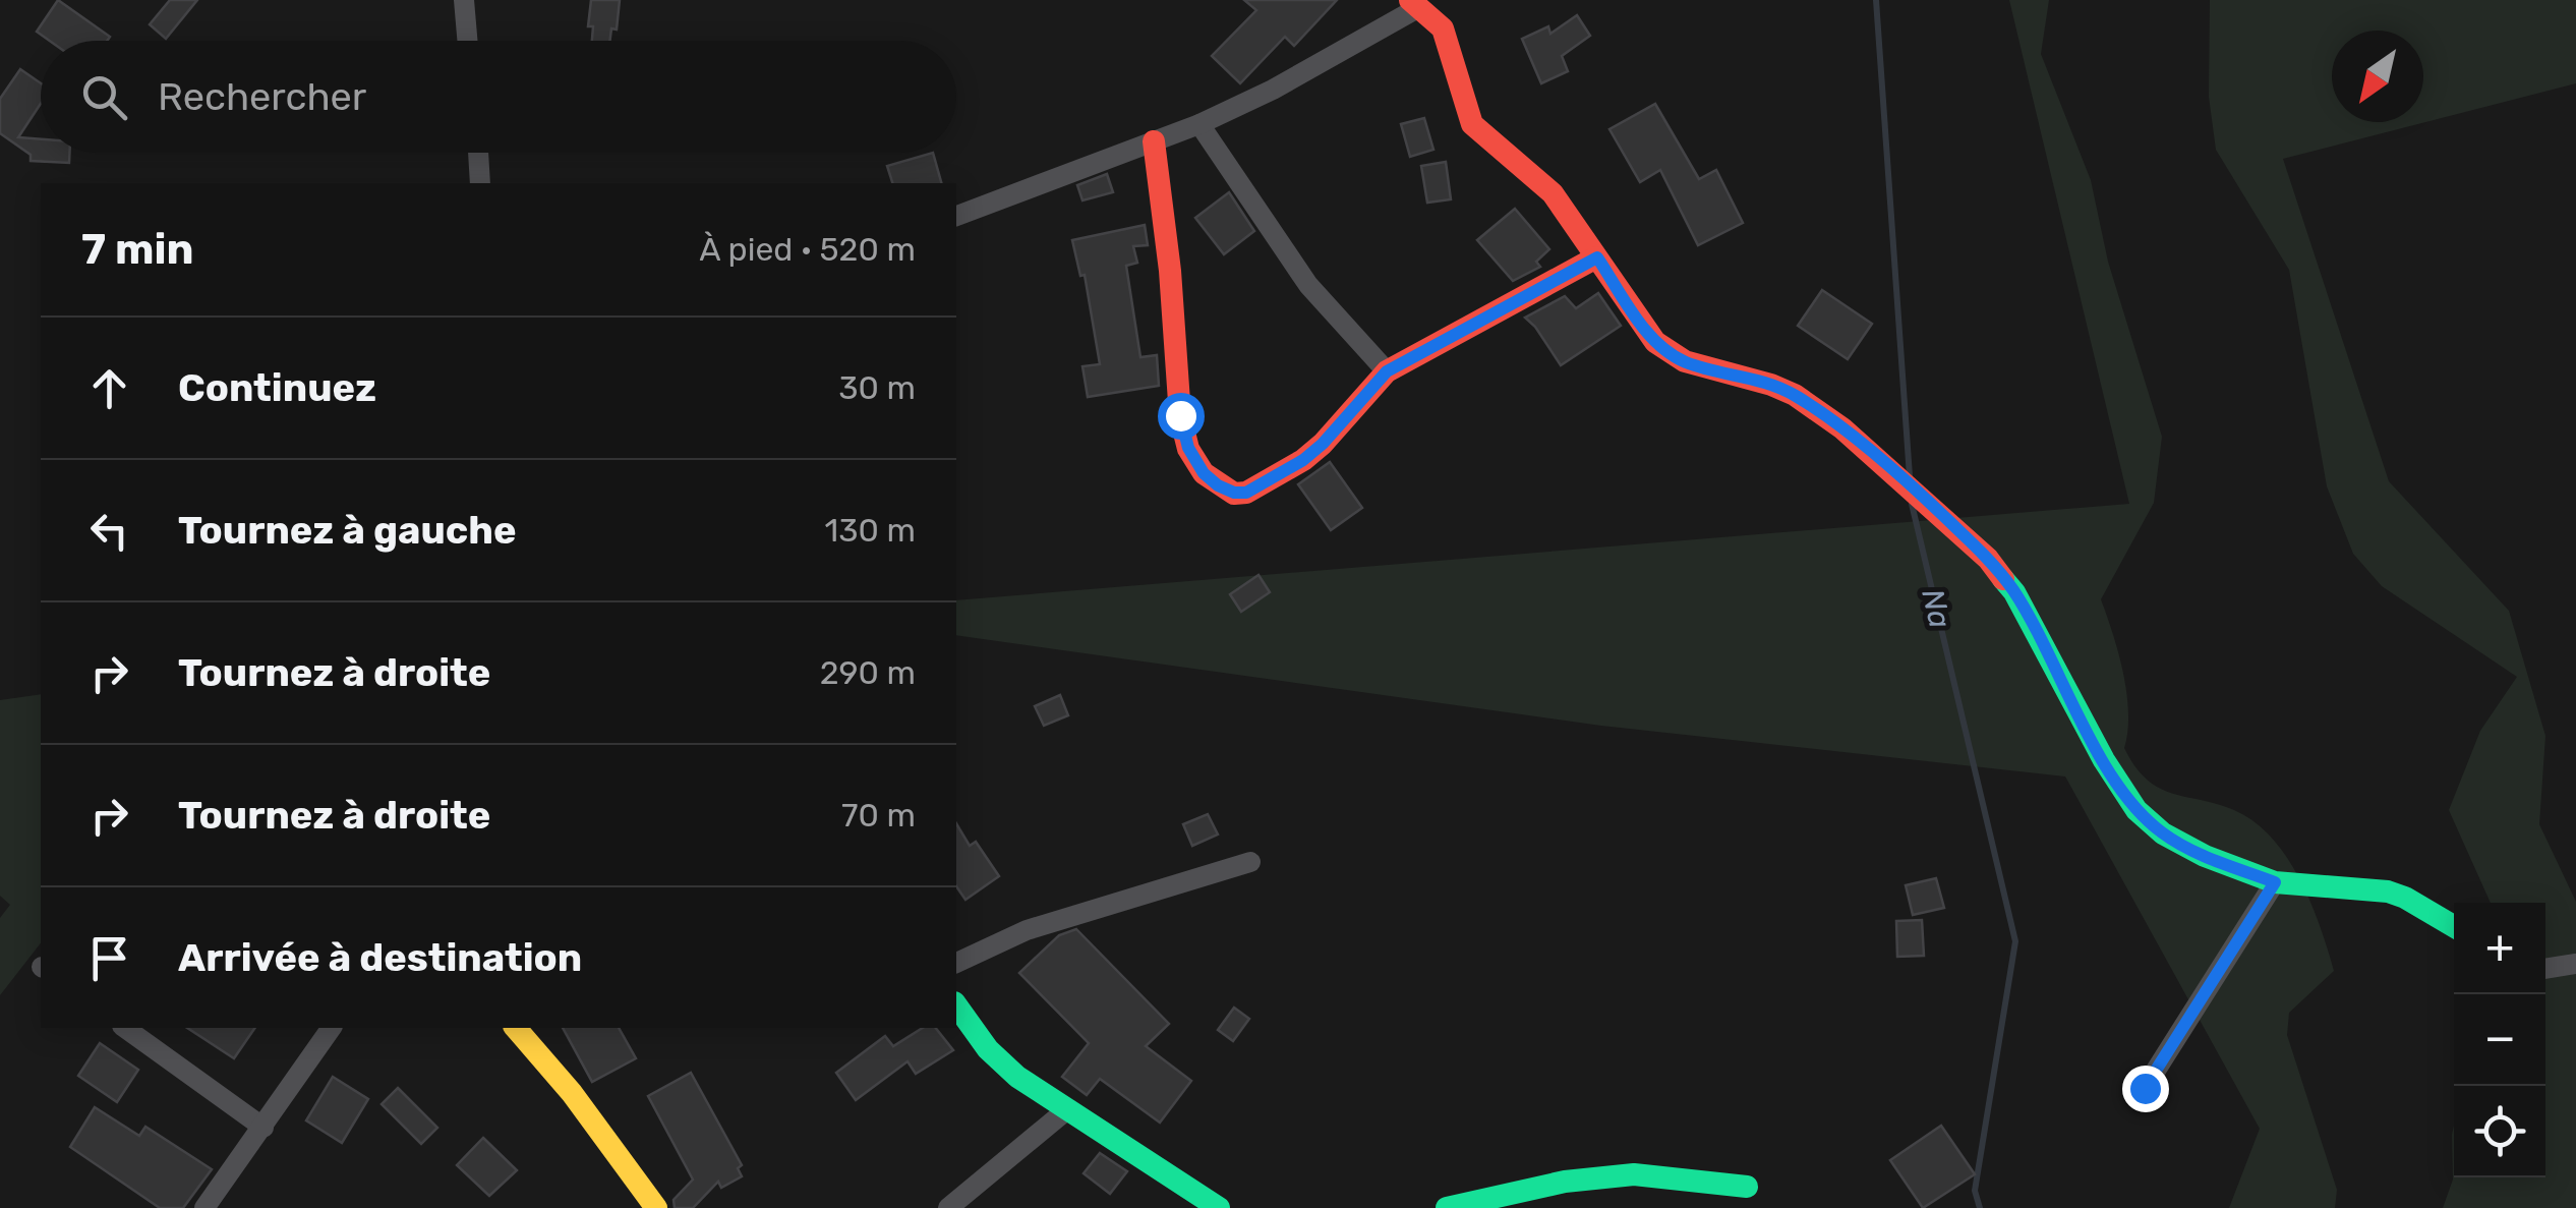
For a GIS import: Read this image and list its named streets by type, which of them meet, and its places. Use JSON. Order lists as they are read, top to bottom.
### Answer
{
  "water": ["Na"],
  "north": "bottom left",
  "page": {
    "search": "Rechercher",
    "heading": ["7 min", "À pied · 520 m"],
    "list": [
      ["Continuez", "30 m"],
      ["Tournez à gauche", "130 m"],
      ["Tournez à droite", "290 m"],
      ["Tournez à droite", "70 m"],
      "Arrivée à destination"
    ],
    "map_buttons": ["+", "−"]
  }
}
